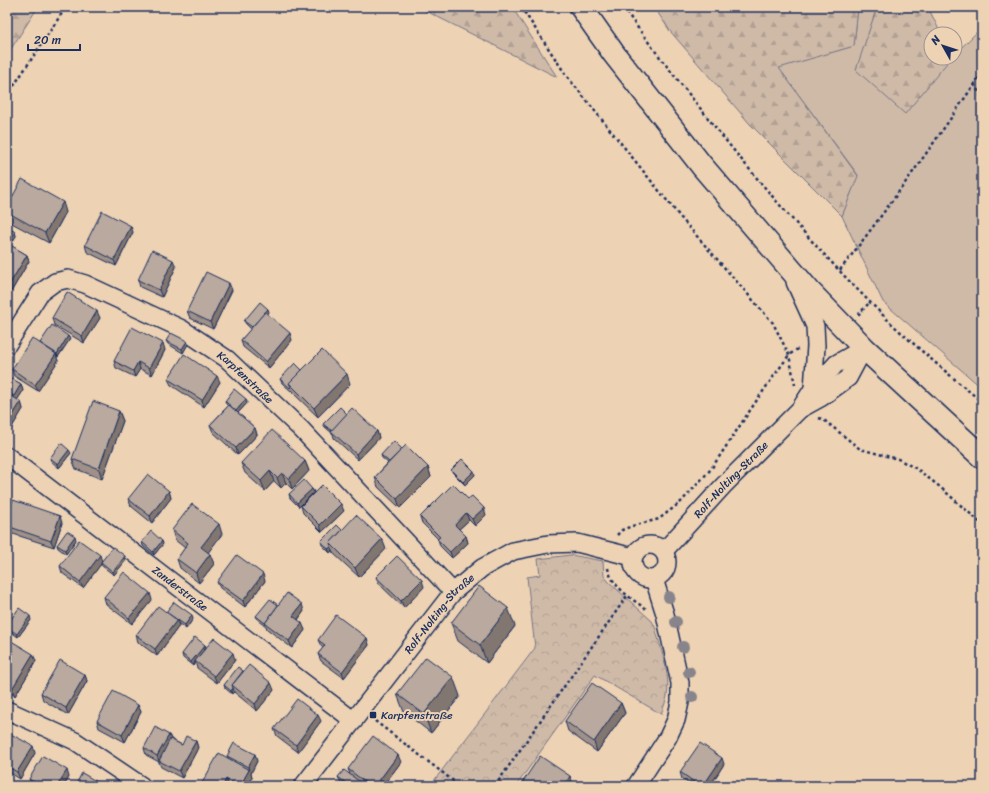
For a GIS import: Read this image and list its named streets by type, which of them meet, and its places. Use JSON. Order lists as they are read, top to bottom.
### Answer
{
  "streets": {
    "street": ["Karpfenstraße", "Rolf-Nolting-Straße", "Zanderstraße"]
  },
  "crossings": [
    ["Karpfenstraße", "Rolf-Nolting-Straße"],
    ["Rolf-Nolting-Straße", "Zanderstraße"]
  ],
  "places": {
    "transit": ["Karpfenstraße"]
  },
  "scale_bar": "20 m",
  "north": "top left"
}
